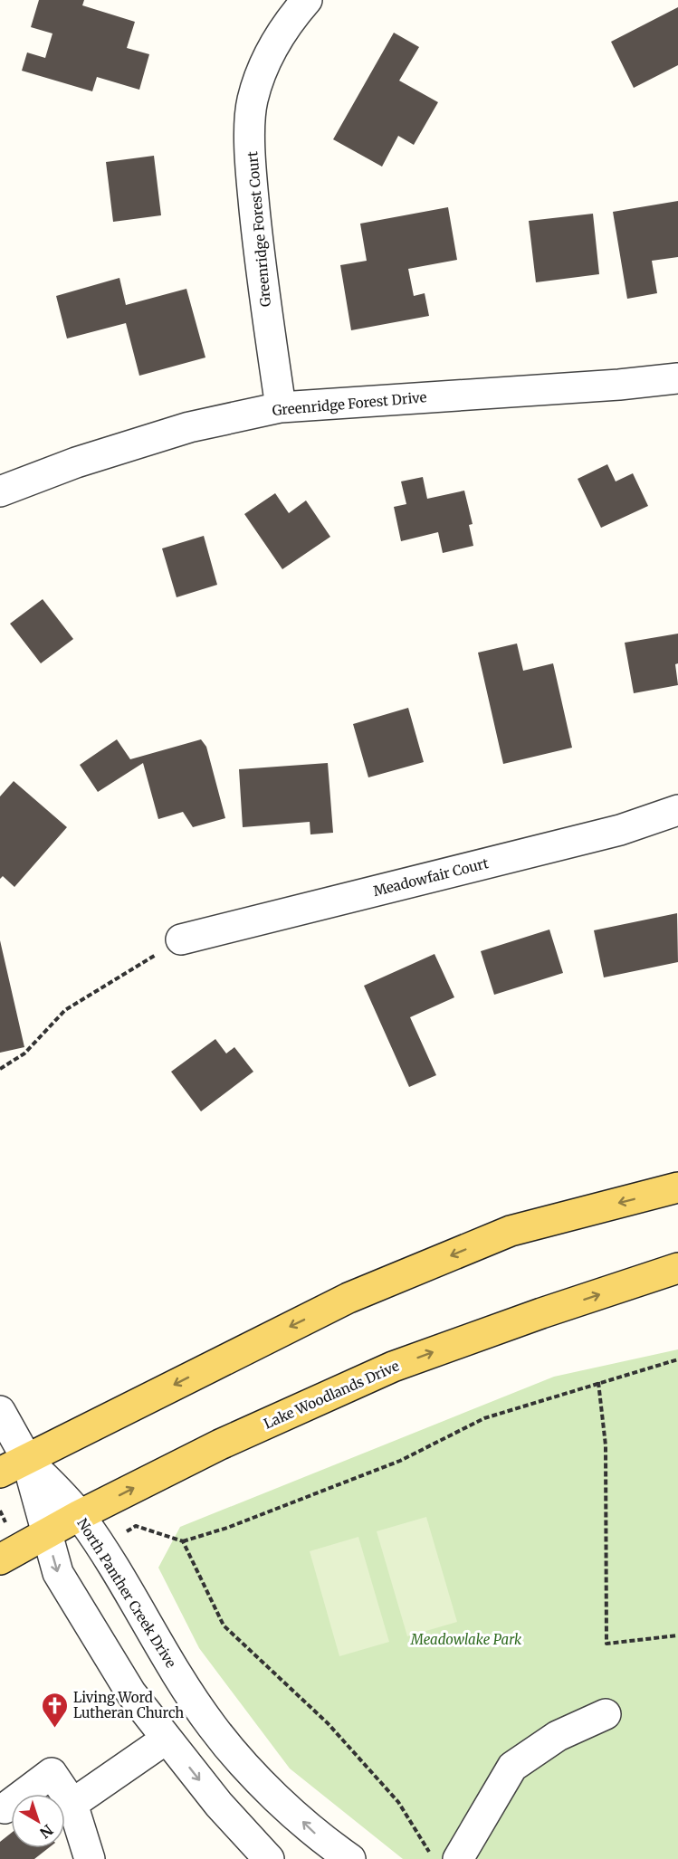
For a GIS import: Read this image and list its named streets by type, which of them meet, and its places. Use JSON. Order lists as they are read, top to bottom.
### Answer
{
  "streets": {
    "main road": ["Lake Woodlands Drive"],
    "street": [
      "Greenridge Forest Court",
      "Greenridge Forest Drive",
      "Meadowfair Court",
      "North Panther Creek Drive"
    ]
  },
  "crossings": [
    ["Greenridge Forest Court", "Greenridge Forest Drive"],
    ["Lake Woodlands Drive", "North Panther Creek Drive"]
  ],
  "parks": ["Meadowlake Park"],
  "places": {
    "church": ["Living Word Lutheran Church"]
  },
  "north": "bottom right"
}
